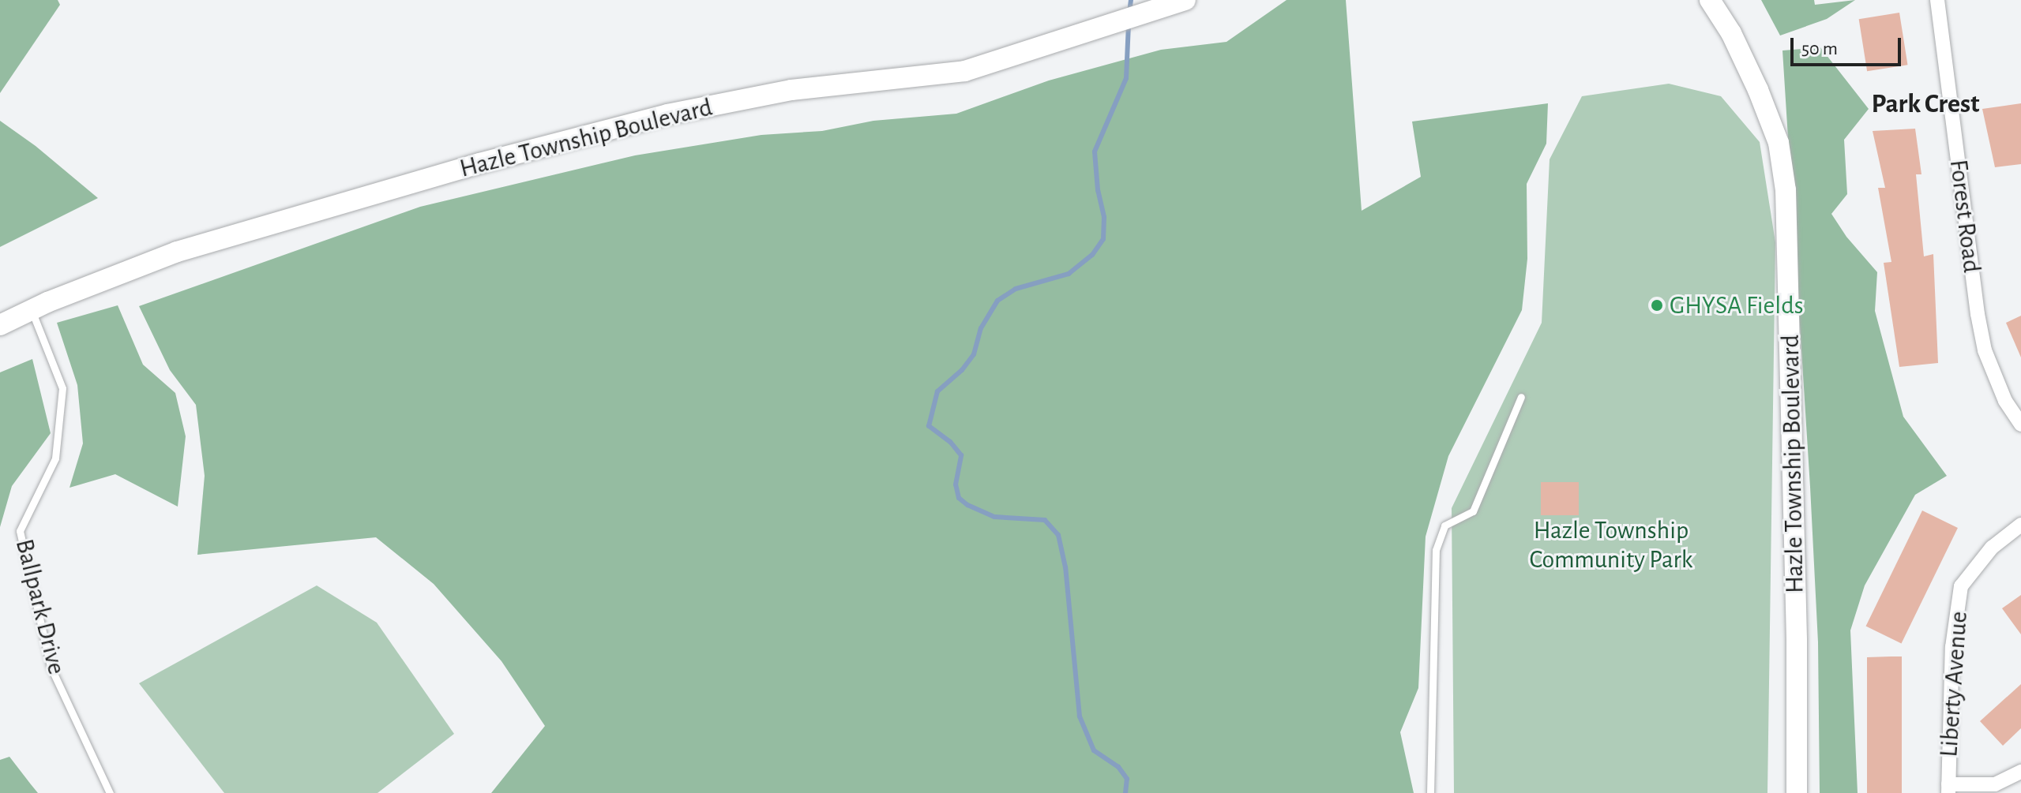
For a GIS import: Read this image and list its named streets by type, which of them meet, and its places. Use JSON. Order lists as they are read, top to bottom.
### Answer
{
  "streets": {
    "street": ["Hazle Township Boulevard", "Forest Road", "Liberty Avenue"],
    "lane": ["Ballpark Drive"]
  },
  "crossings": [
    ["Hazle Township Boulevard", "Ballpark Drive"]
  ],
  "districts": ["Park Crest"],
  "parks": ["Hazle Township Community Park"],
  "places": ["GHYSA Fields"],
  "scale_bar": "50 m"
}
